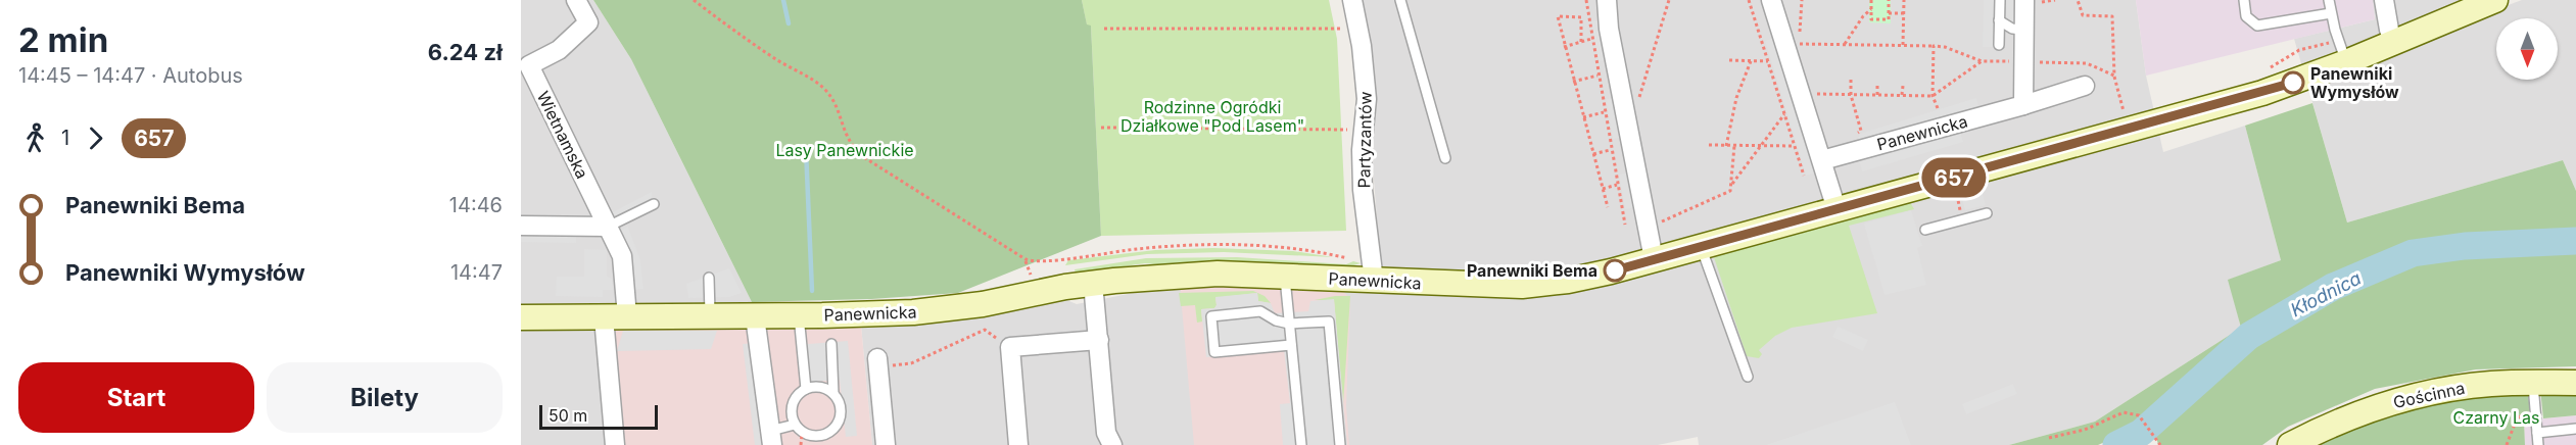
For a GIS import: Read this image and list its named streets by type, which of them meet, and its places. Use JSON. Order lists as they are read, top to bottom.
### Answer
{
  "streets": {
    "street": [
      "Panewnicka",
      "Wietnamska",
      "Partyzantów",
      "Gościnna"
    ]
  },
  "crossings": [
    ["Panewnicka", "Wietnamska"],
    ["Panewnicka", "Partyzantów"]
  ],
  "water": ["Kłodnica"],
  "parks": ["Rodzinne Ogródki Działkowe \"Pod Lasem\"", "Lasy Panewnickie", "Czarny Las"],
  "places": ["Panewniki Wymysłów", "Panewniki Bema"],
  "lines": ["bus line 657"],
  "scale_bar": "50 m",
  "north": "bottom",
  "page": {
    "heading": ["2 min", "14:45 – 14:47 · Autobus", "6.24 zł"],
    "on_map": "657",
    "legs": ["1", "657"],
    "list": [
      {
        "name": "Panewniki Bema",
        "value": "14:46"
      },
      {
        "name": "Panewniki Wymysłów",
        "value": "14:47"
      }
    ],
    "buttons": ["Start", "Bilety"],
    "scale": "50 m"
  }
}
